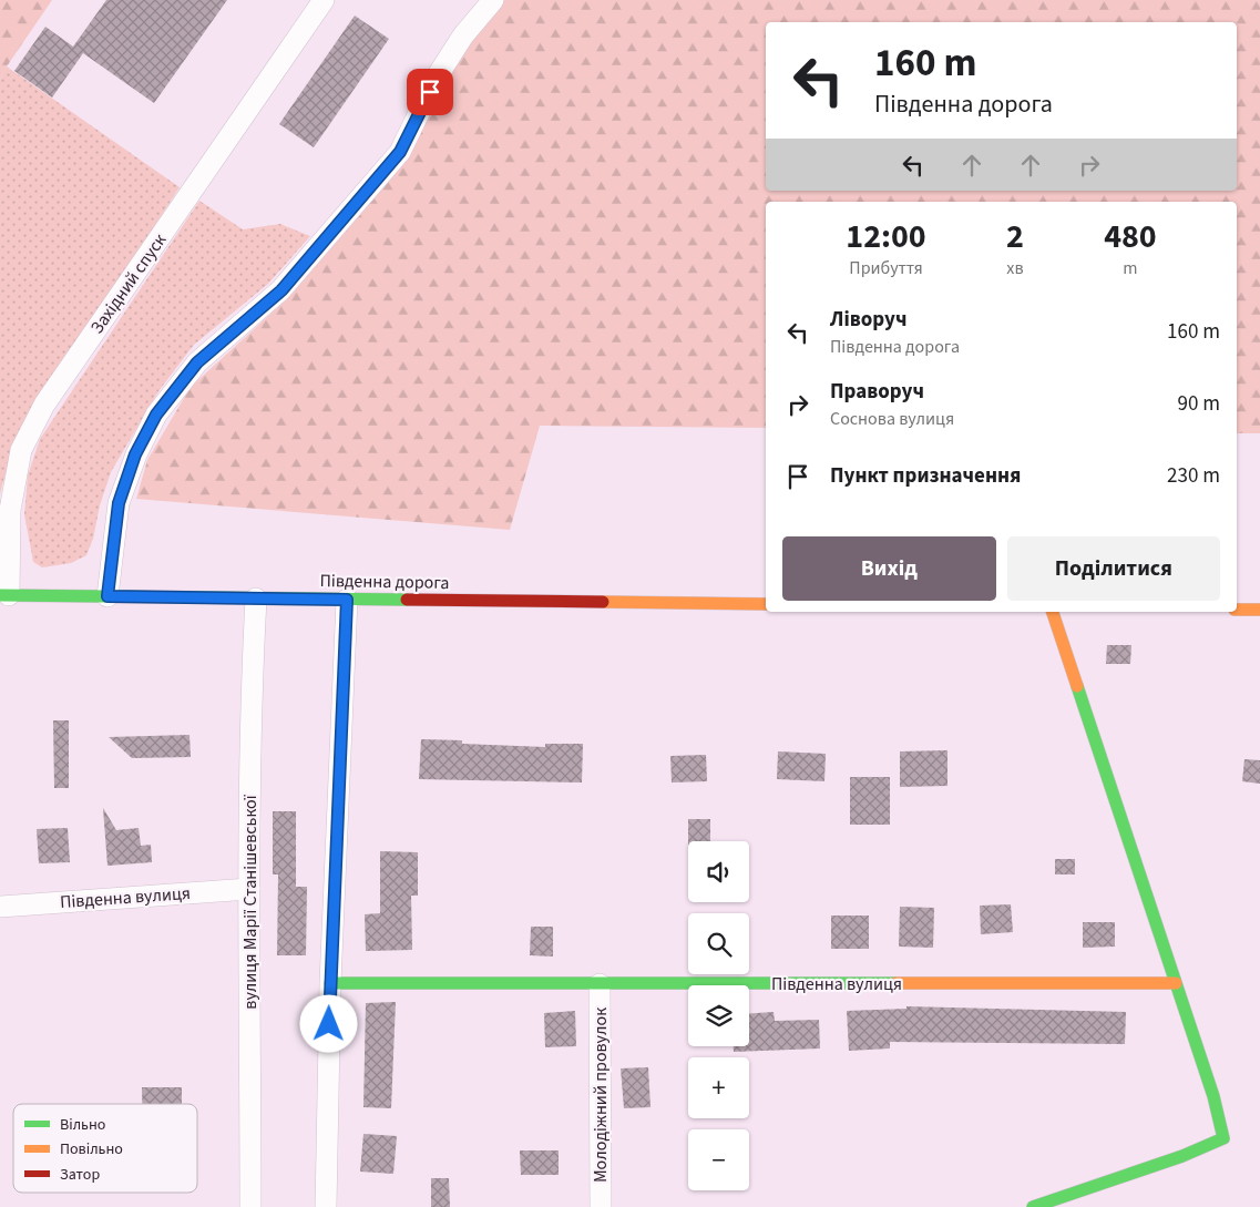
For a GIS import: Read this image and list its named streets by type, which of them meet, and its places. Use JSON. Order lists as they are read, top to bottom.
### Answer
{
  "streets": {
    "main road": ["Південна дорога", "Південна вулиця"],
    "street": ["Західний спуск", "вулиця Марії Станішевської", "Молодіжний провулок"]
  },
  "crossings": [
    ["Західний спуск", "Південна дорога"],
    ["Південна дорога", "вулиця Марії Станішевської"],
    ["Південна вулиця", "вулиця Марії Станішевської"],
    ["Південна вулиця", "Молодіжний провулок"]
  ],
  "legend": ["Вільно", "Повільно", "Затор"],
  "page": {
    "turn": ["160 m", "Південна дорога"],
    "eta": [
      "12:00",
      "Прибуття",
      "2",
      "хв",
      "480",
      "m"
    ],
    "list": [
      {
        "name": "Ліворуч",
        "note": "Південна дорога",
        "value": "160 m"
      },
      {
        "name": "Праворуч",
        "note": "Соснова вулиця",
        "value": "90 m"
      },
      {
        "name": "Пункт призначення",
        "value": "230 m"
      }
    ],
    "buttons": ["Вихід", "Поділитися"],
    "map_buttons": ["+", "−"]
  }
}
